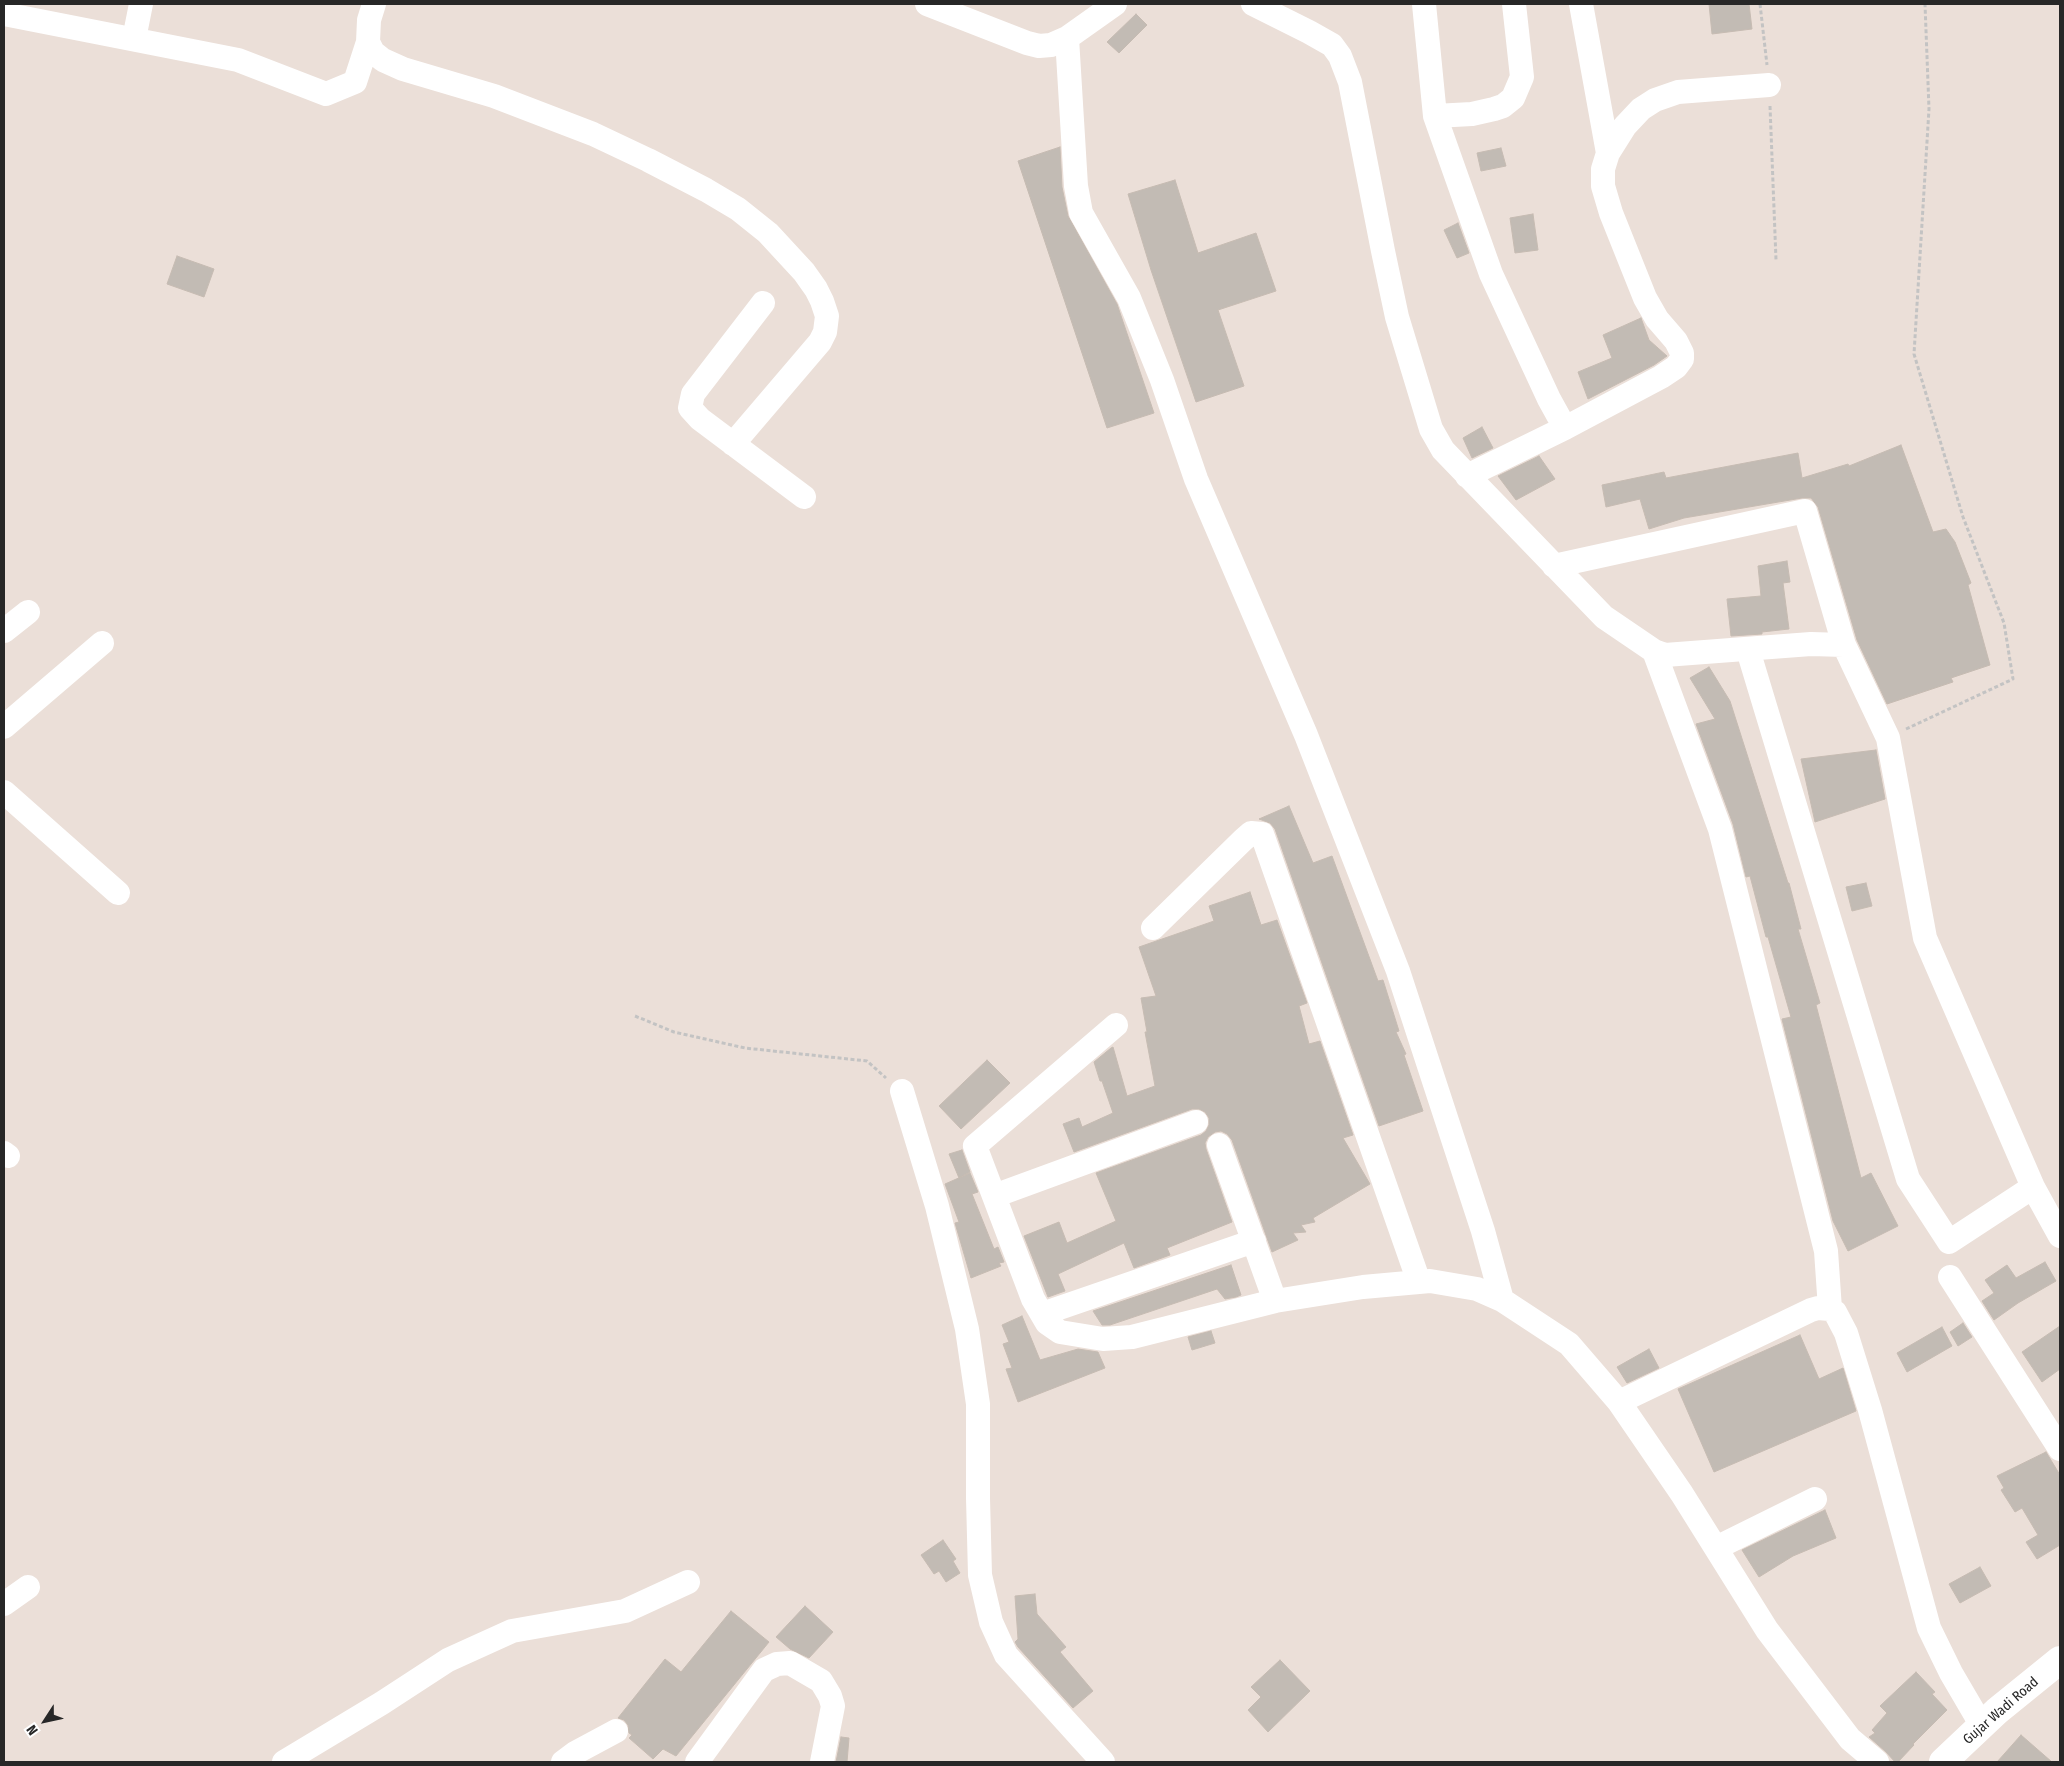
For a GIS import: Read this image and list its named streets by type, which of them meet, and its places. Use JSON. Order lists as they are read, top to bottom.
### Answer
{
  "streets": {
    "street": ["Gujar Wadi Road"]
  },
  "north": "bottom left"
}
